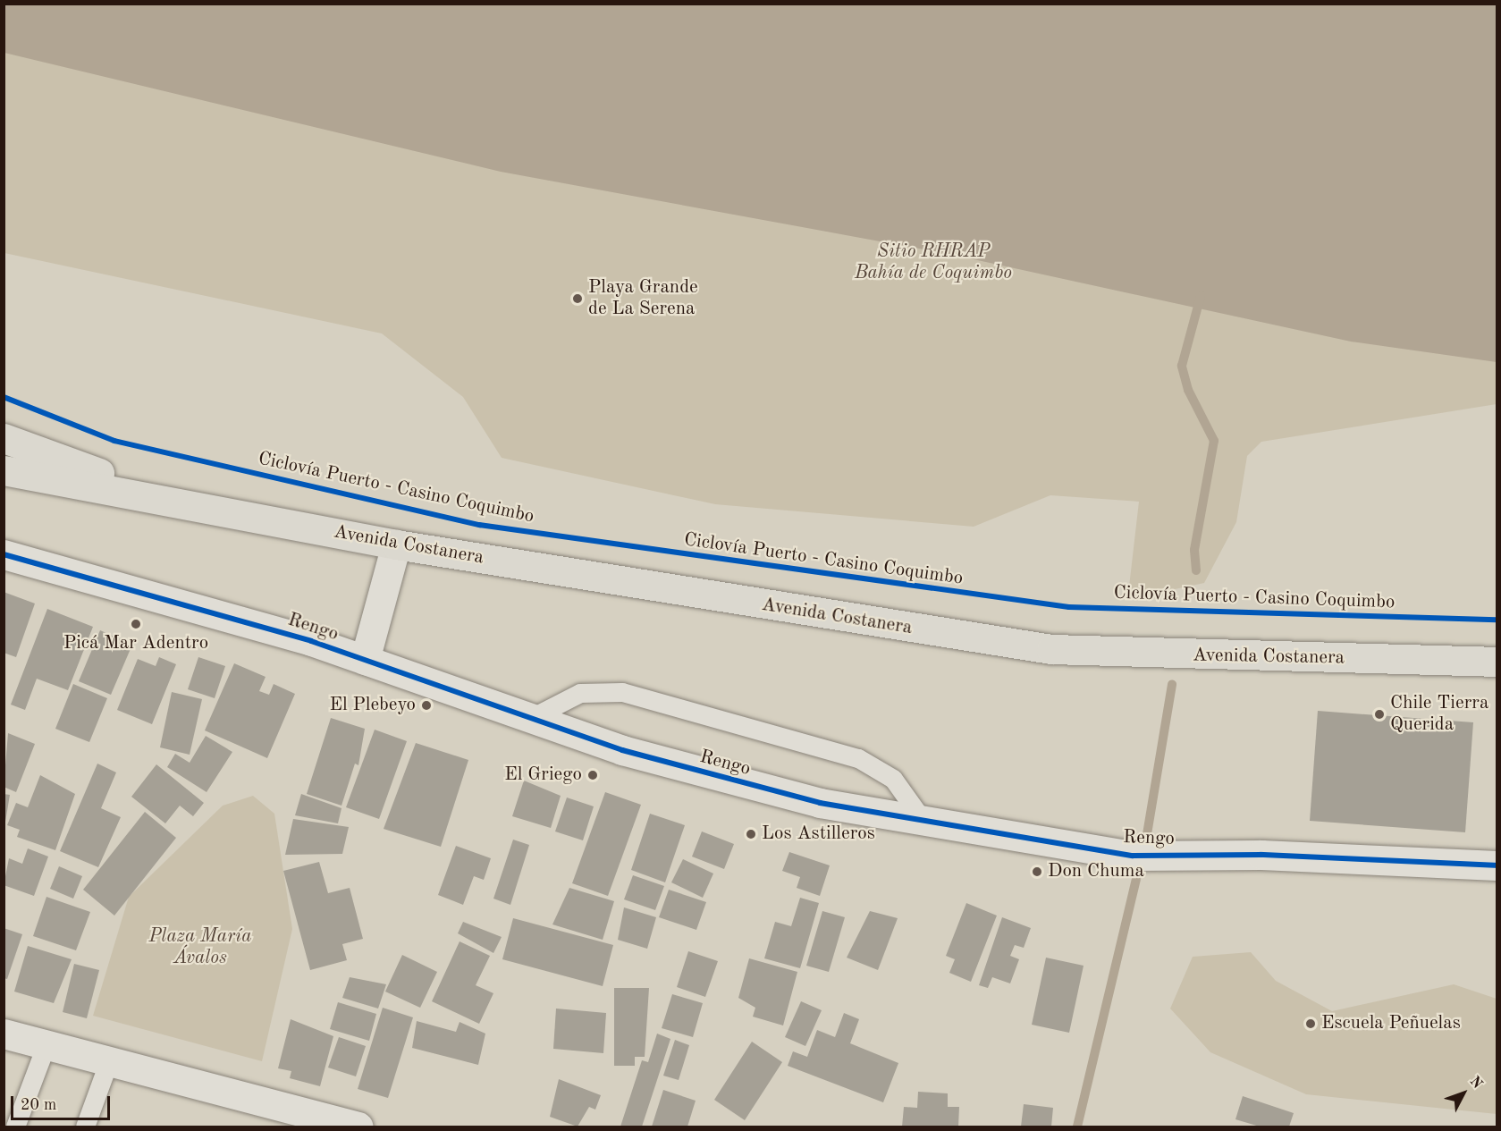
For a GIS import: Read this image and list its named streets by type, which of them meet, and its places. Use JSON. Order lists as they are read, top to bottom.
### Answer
{
  "streets": {
    "main road": ["Avenida Costanera"],
    "street": ["Rengo"],
    "cycle path": ["Ciclovía Puerto - Casino Coquimbo"]
  },
  "parks": ["Sitio RHRAP Bahía de Coquimbo", "Plaza María Ávalos"],
  "places": [
    "Playa Grande de La Serena",
    "Picá Mar Adentro",
    "El Plebeyo",
    "Chile Tierra Querida",
    "El Griego",
    "Los Astilleros",
    "Don Chuma",
    "Escuela Peñuelas"
  ],
  "scale_bar": "20 m",
  "north": "top right"
}
